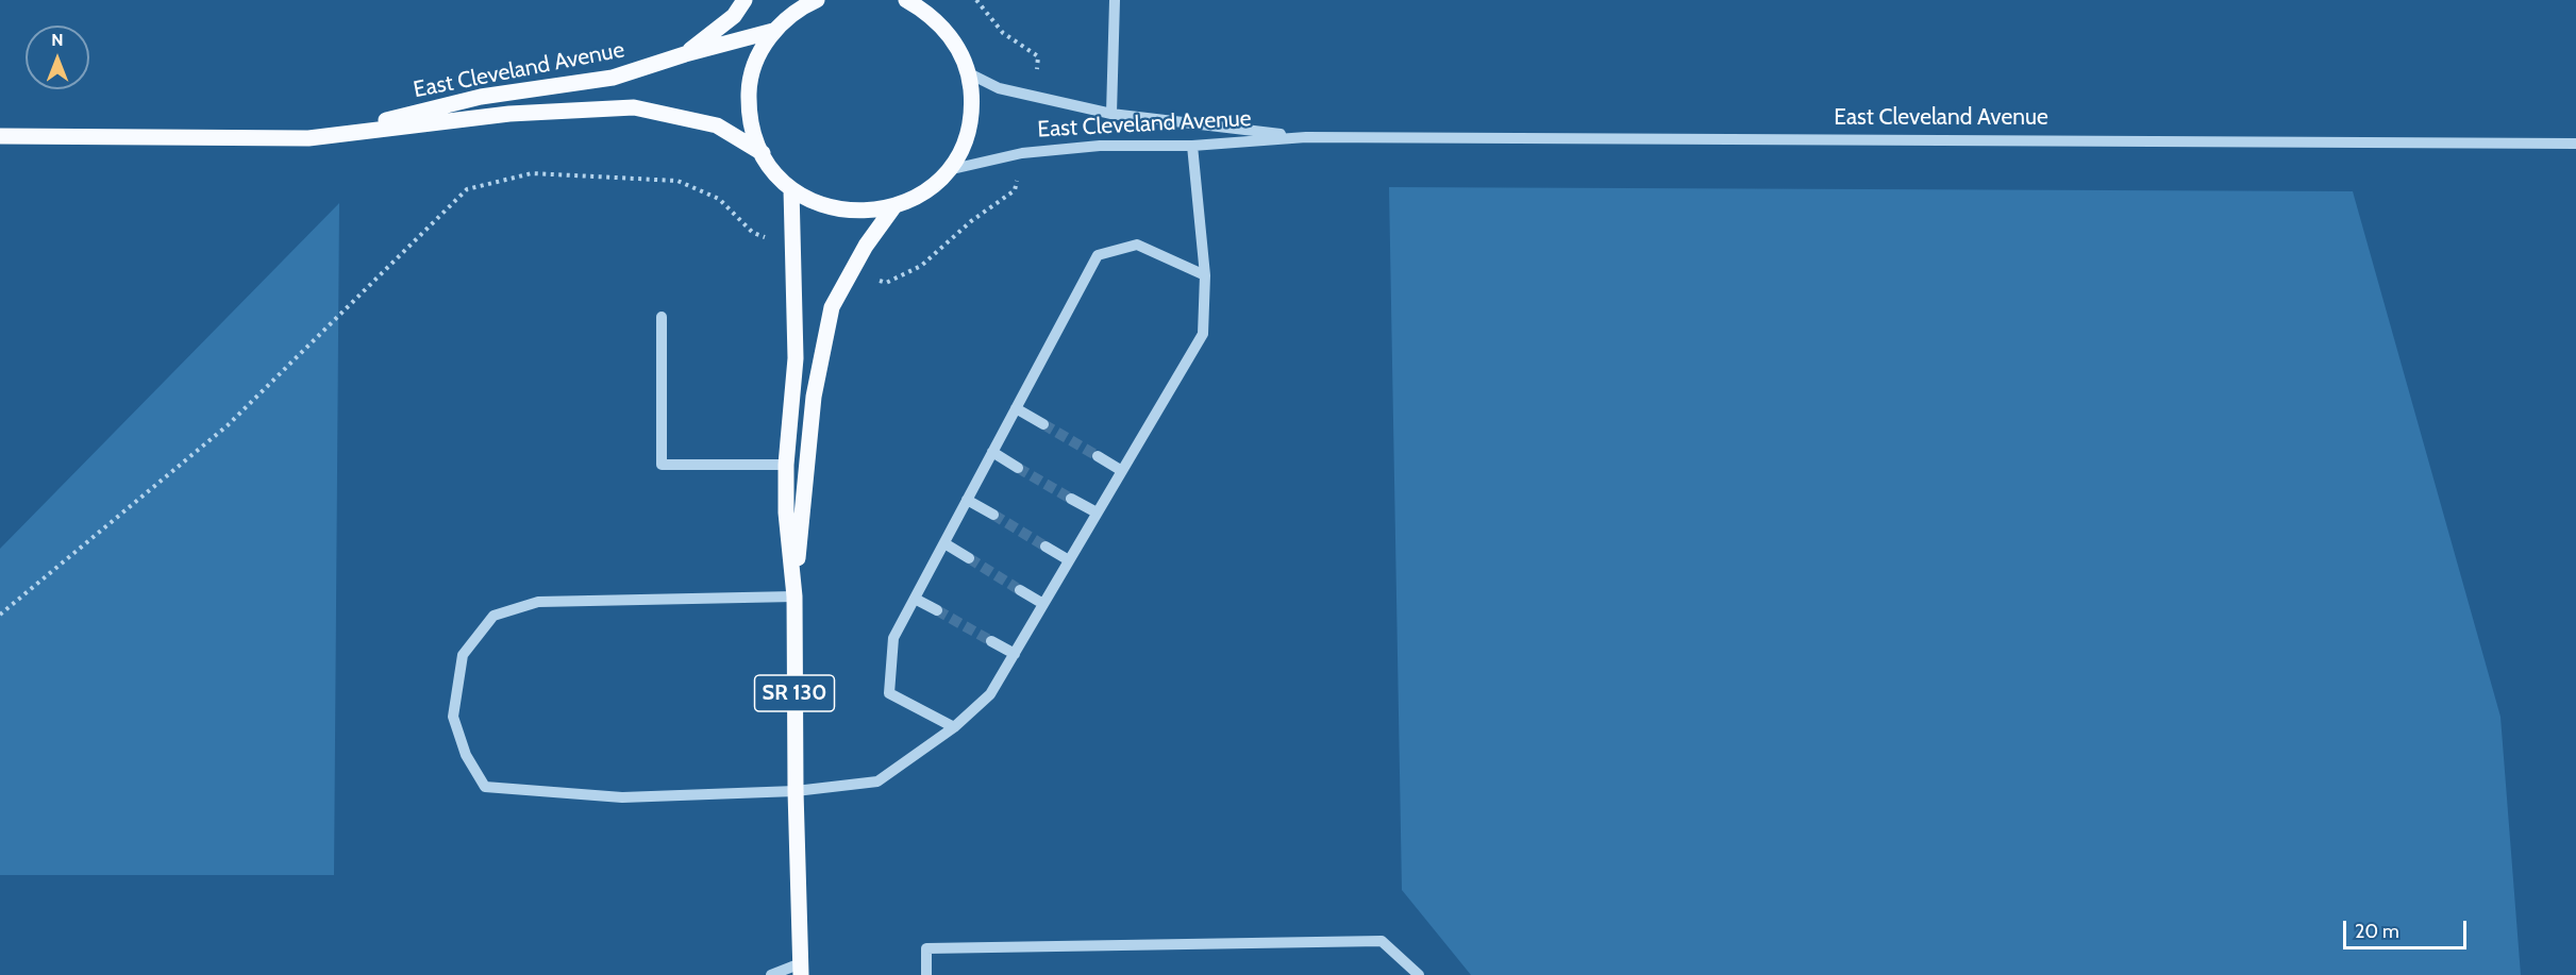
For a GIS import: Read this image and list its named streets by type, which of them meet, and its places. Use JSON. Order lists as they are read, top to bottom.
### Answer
{
  "streets": {
    "main road": ["East Cleveland Avenue", "SR 130"]
  },
  "scale_bar": "20 m",
  "north": "top"
}
